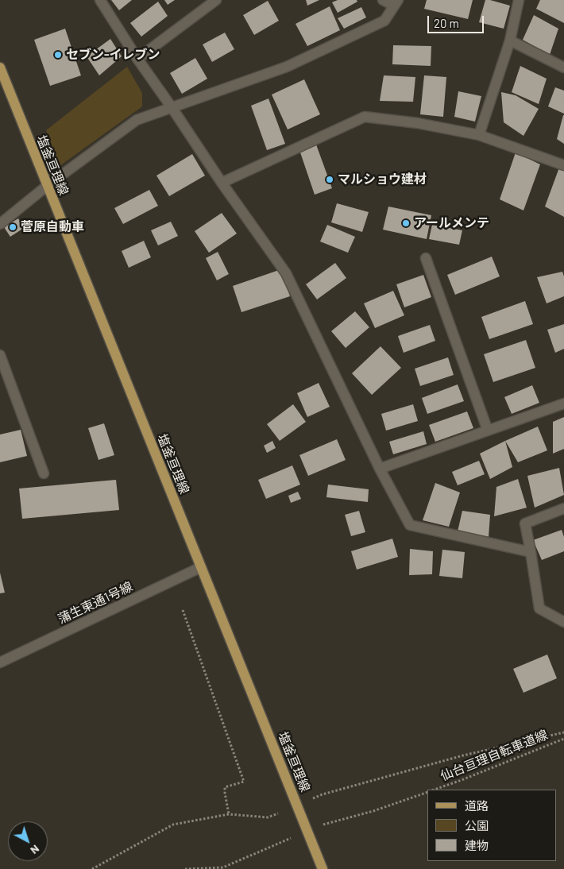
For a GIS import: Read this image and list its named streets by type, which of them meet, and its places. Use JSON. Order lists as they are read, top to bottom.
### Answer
{
  "streets": {
    "main road": ["塩釜亘理線"],
    "street": ["蒲生東通1号線"],
    "path": ["仙台亘理自転車道線"]
  },
  "crossings": [
    ["塩釜亘理線", "蒲生東通1号線"]
  ],
  "places": [
    "セブン-イレブン",
    "マルショウ建材",
    "アールメンテ",
    "菅原自動車"
  ],
  "legend": ["道路", "公園", "建物"],
  "scale_bar": "20 m",
  "north": "bottom right"
}
